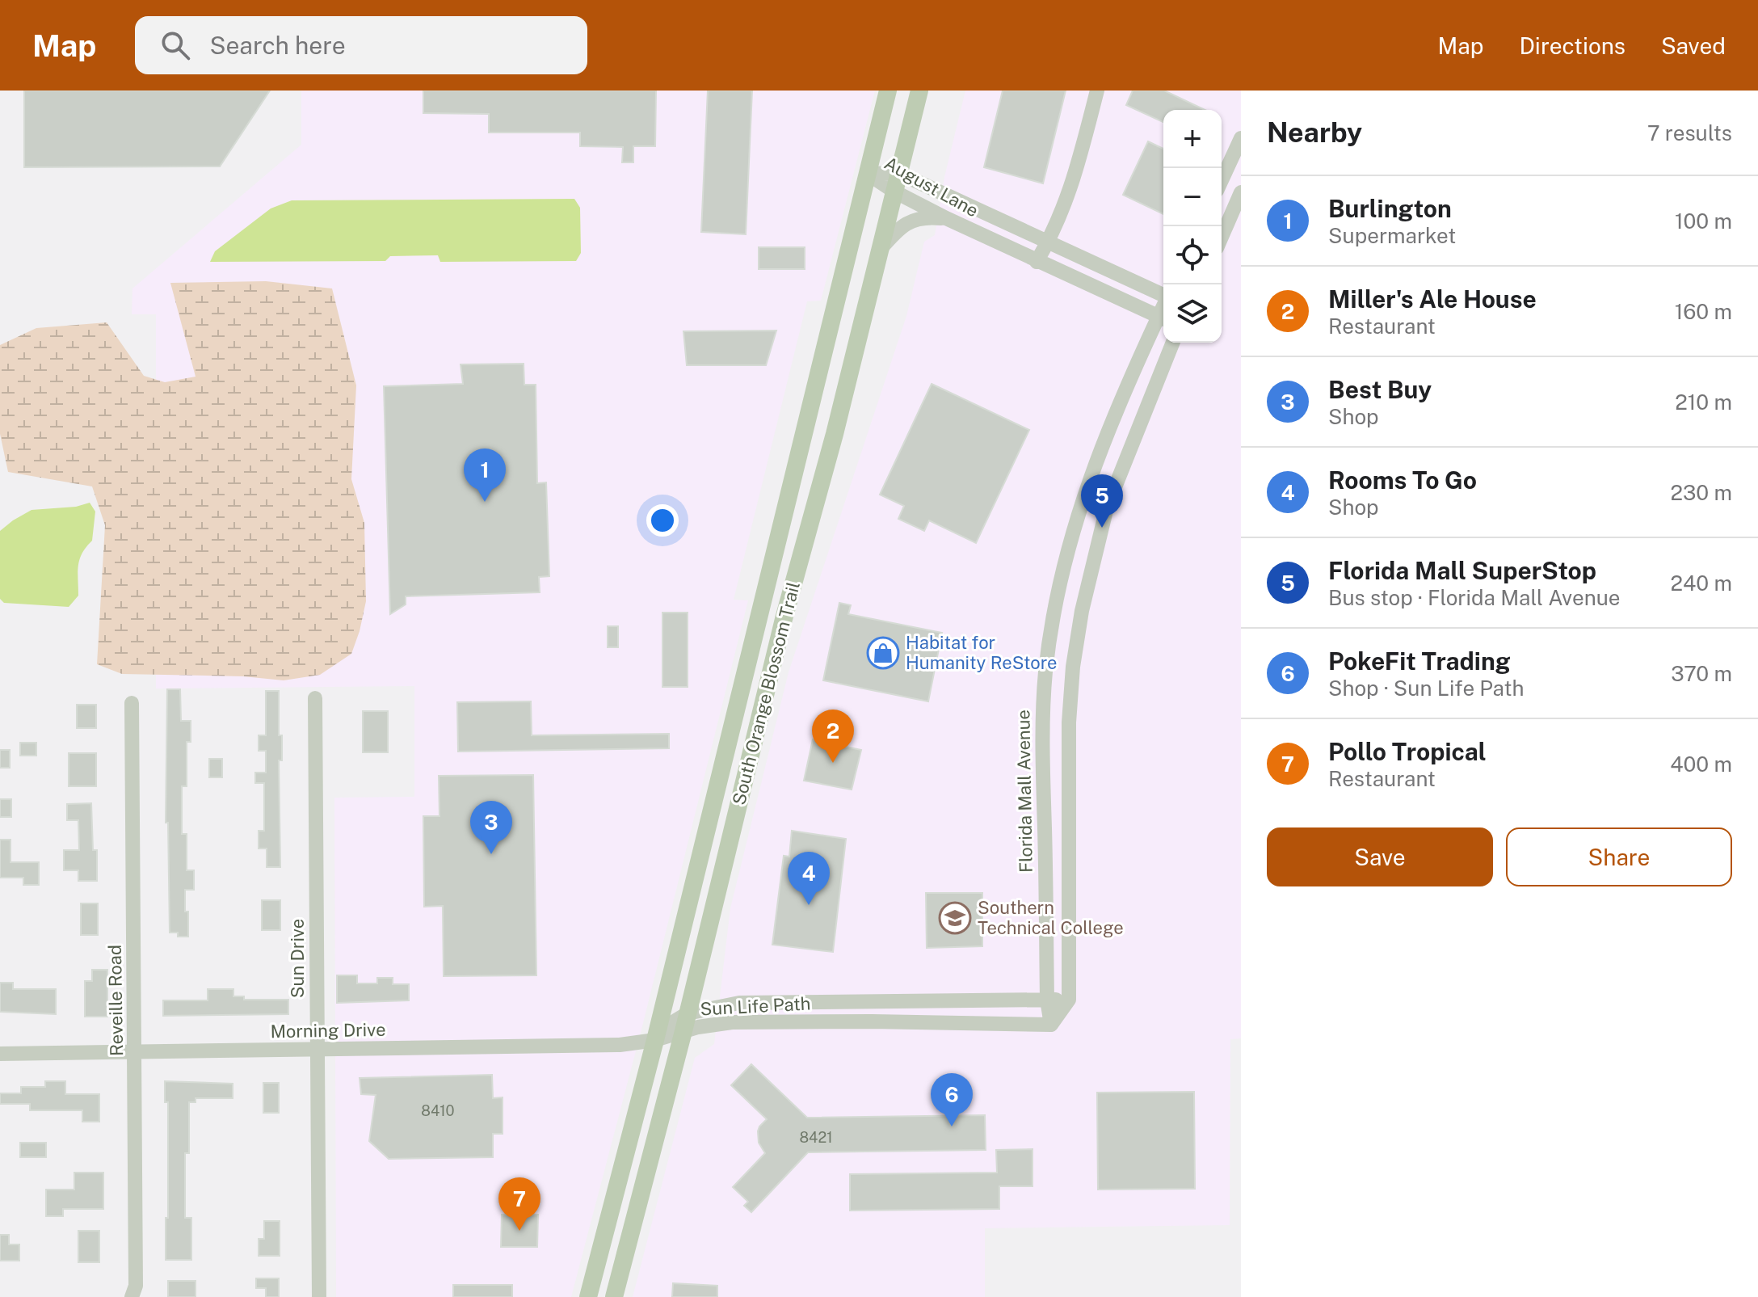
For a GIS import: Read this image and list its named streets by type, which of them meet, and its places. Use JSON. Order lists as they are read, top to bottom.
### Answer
{
  "streets": {
    "main road": ["South Orange Blossom Trail"],
    "street": [
      "August Lane",
      "Florida Mall Avenue",
      "Sun Drive",
      "Reveille Road",
      "Sun Life Path",
      "Morning Drive"
    ]
  },
  "crossings": [
    ["August Lane", "South Orange Blossom Trail"],
    ["August Lane", "Florida Mall Avenue"],
    ["South Orange Blossom Trail", "Sun Life Path"],
    ["South Orange Blossom Trail", "Morning Drive"],
    ["Florida Mall Avenue", "Sun Life Path"],
    ["Sun Drive", "Morning Drive"],
    ["Reveille Road", "Morning Drive"],
    ["Sun Life Path", "Morning Drive"]
  ],
  "places": {
    "shop": ["Habitat for Humanity ReStore"],
    "school or university": ["Southern Technical College"]
  },
  "house_numbers": ["8410", "8421"],
  "page": {
    "header": "Map",
    "search": "Search here",
    "nav": ["Map", "Directions", "Saved"],
    "heading": ["Nearby", "7 results"],
    "map_buttons": ["+", "−"],
    "list": [
      {
        "mark": "1",
        "name": "Burlington",
        "note": "Supermarket",
        "value": "100 m"
      },
      {
        "mark": "2",
        "name": "Miller's Ale House",
        "note": "Restaurant",
        "value": "160 m"
      },
      {
        "mark": "3",
        "name": "Best Buy",
        "note": "Shop",
        "value": "210 m"
      },
      {
        "mark": "4",
        "name": "Rooms To Go",
        "note": "Shop",
        "value": "230 m"
      },
      {
        "mark": "5",
        "name": "Florida Mall SuperStop",
        "note": "Bus stop · Florida Mall Avenue",
        "value": "240 m"
      },
      {
        "mark": "6",
        "name": "PokeFit Trading",
        "note": "Shop · Sun Life Path",
        "value": "370 m"
      },
      {
        "mark": "7",
        "name": "Pollo Tropical",
        "note": "Restaurant",
        "value": "400 m"
      }
    ],
    "pins": [
      "1",
      "5",
      "2",
      "3",
      "4",
      "6",
      "7"
    ],
    "buttons": ["Save", "Share"]
  }
}
